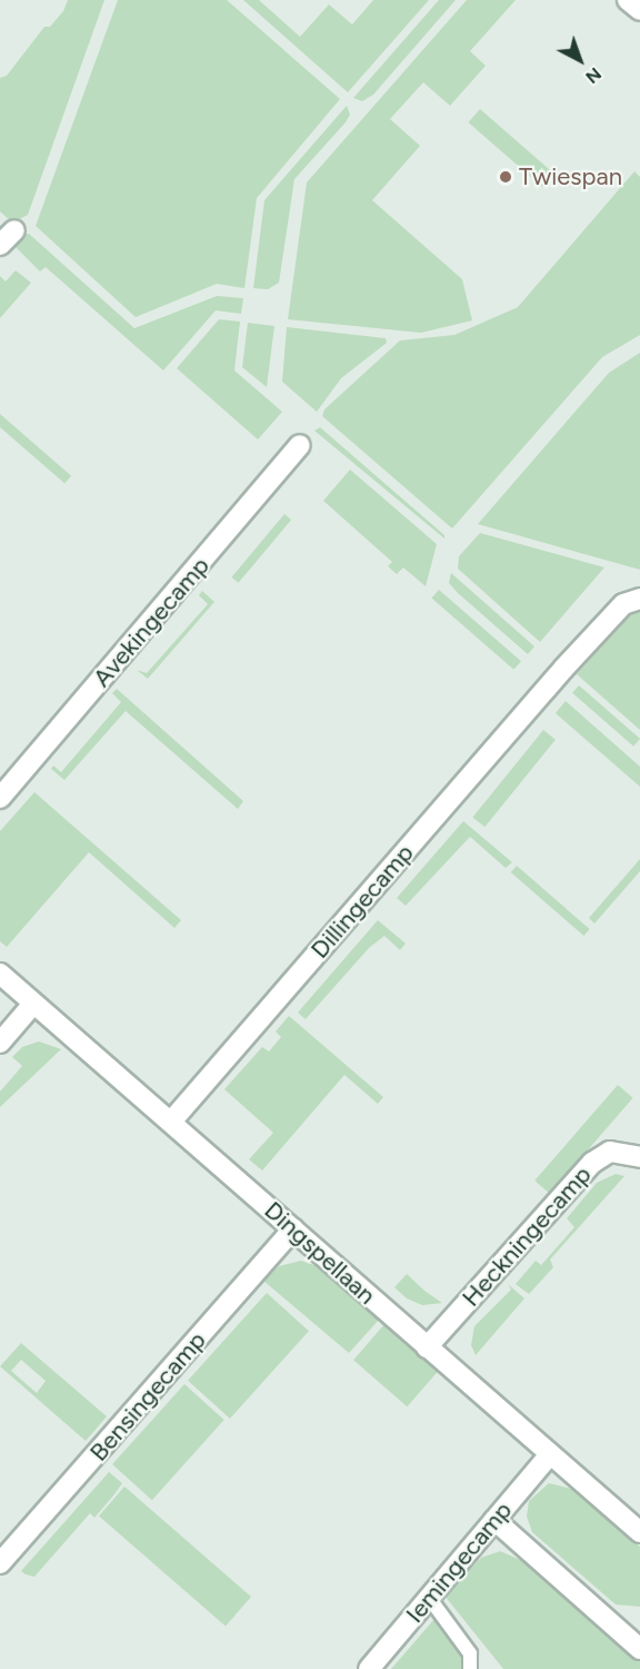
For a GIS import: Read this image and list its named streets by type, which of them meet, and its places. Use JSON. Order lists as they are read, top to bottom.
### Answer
{
  "streets": {
    "street": [
      "Avekingecamp",
      "Dillingecamp",
      "Heckningecamp",
      "Dingspellaan",
      "Bensingecamp",
      "Iemingecamp"
    ]
  },
  "crossings": [
    ["Dillingecamp", "Dingspellaan"],
    ["Heckningecamp", "Dingspellaan"],
    ["Dingspellaan", "Bensingecamp"],
    ["Dingspellaan", "Iemingecamp"]
  ],
  "places": ["Twiespan"],
  "north": "bottom right"
}
